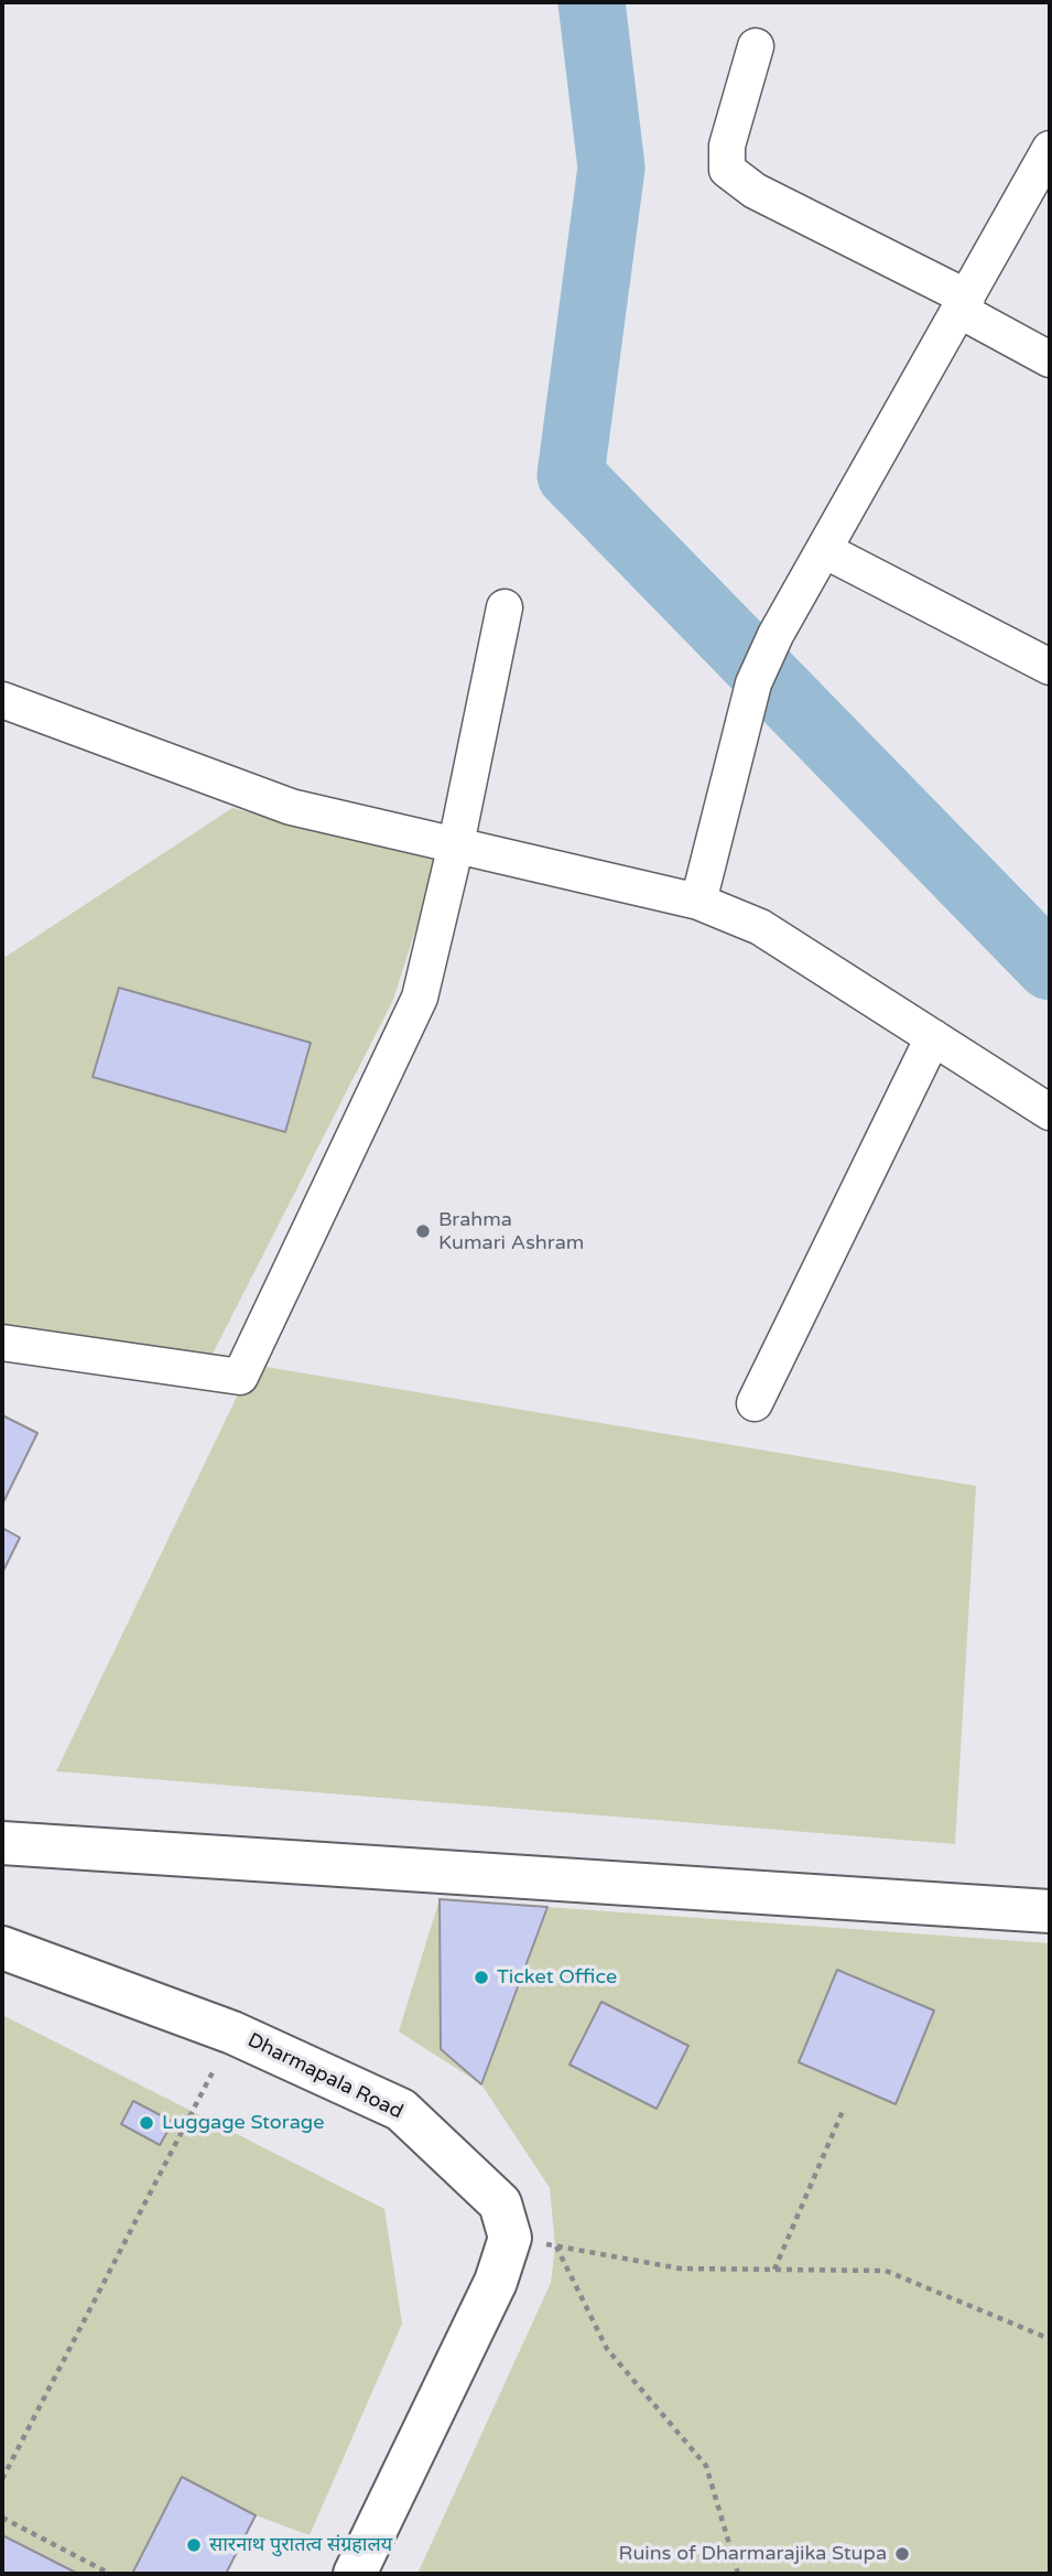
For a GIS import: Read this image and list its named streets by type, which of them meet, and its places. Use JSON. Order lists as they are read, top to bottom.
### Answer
{
  "streets": {
    "street": ["Dharmapala Road"]
  },
  "places": [
    "Brahma Kumari Ashram",
    "Ticket Office",
    "Luggage Storage",
    "सारनाथ पुरातत्व संग्रहालय",
    "Ruins of Dharmarajika Stupa"
  ]
}
